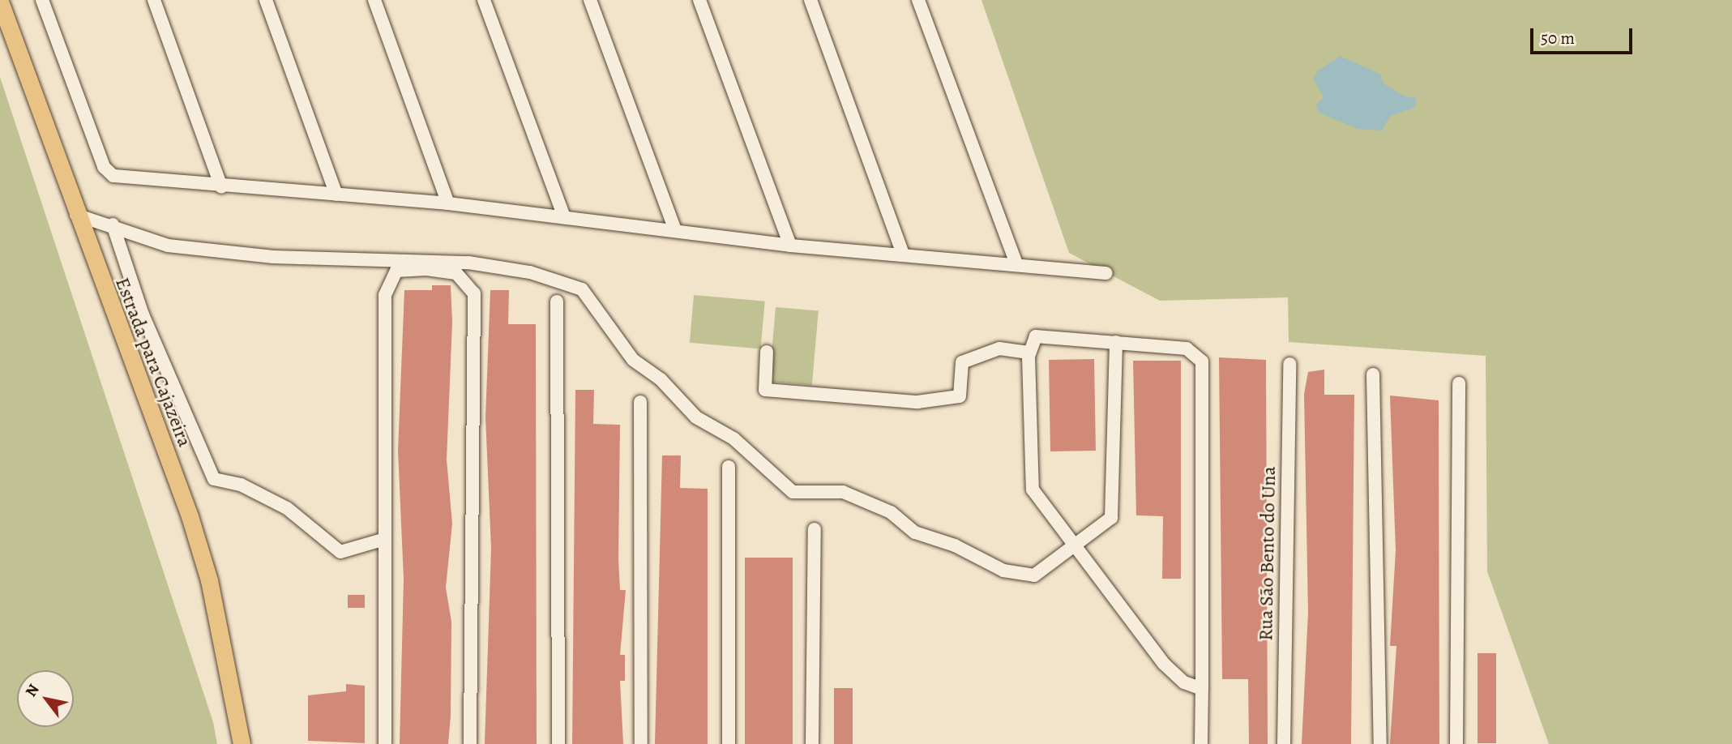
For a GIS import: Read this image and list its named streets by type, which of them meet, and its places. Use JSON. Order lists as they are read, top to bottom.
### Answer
{
  "streets": {
    "main road": ["Estrada para Cajazeira"],
    "street": ["Rua São Bento do Una"]
  },
  "scale_bar": "50 m",
  "north": "top left"
}
